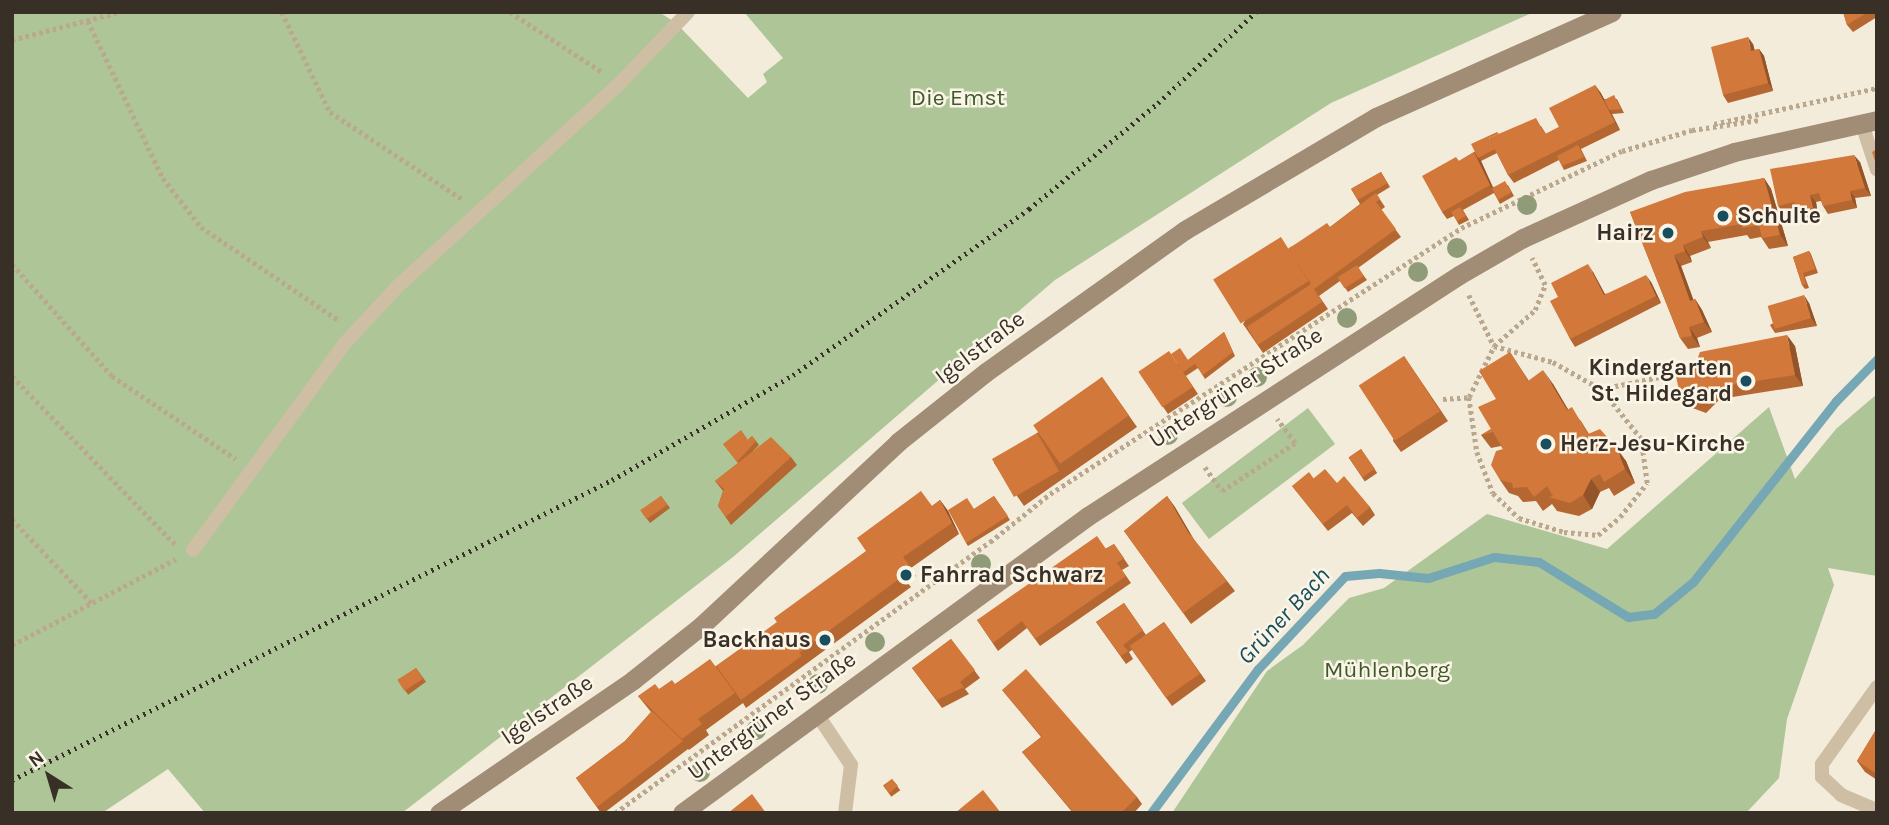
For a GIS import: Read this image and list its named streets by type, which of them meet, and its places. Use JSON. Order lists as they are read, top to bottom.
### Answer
{
  "streets": {
    "main road": ["Igelstraße", "Untergrüner Straße"]
  },
  "water": ["Grüner Bach"],
  "parks": ["Die Emst", "Mühlenberg"],
  "places": [
    "Schulte",
    "Hairz",
    "Kindergarten St. Hildegard",
    "Herz-Jesu-Kirche",
    "Fahrrad Schwarz",
    "Backhaus"
  ],
  "north": "top left"
}
